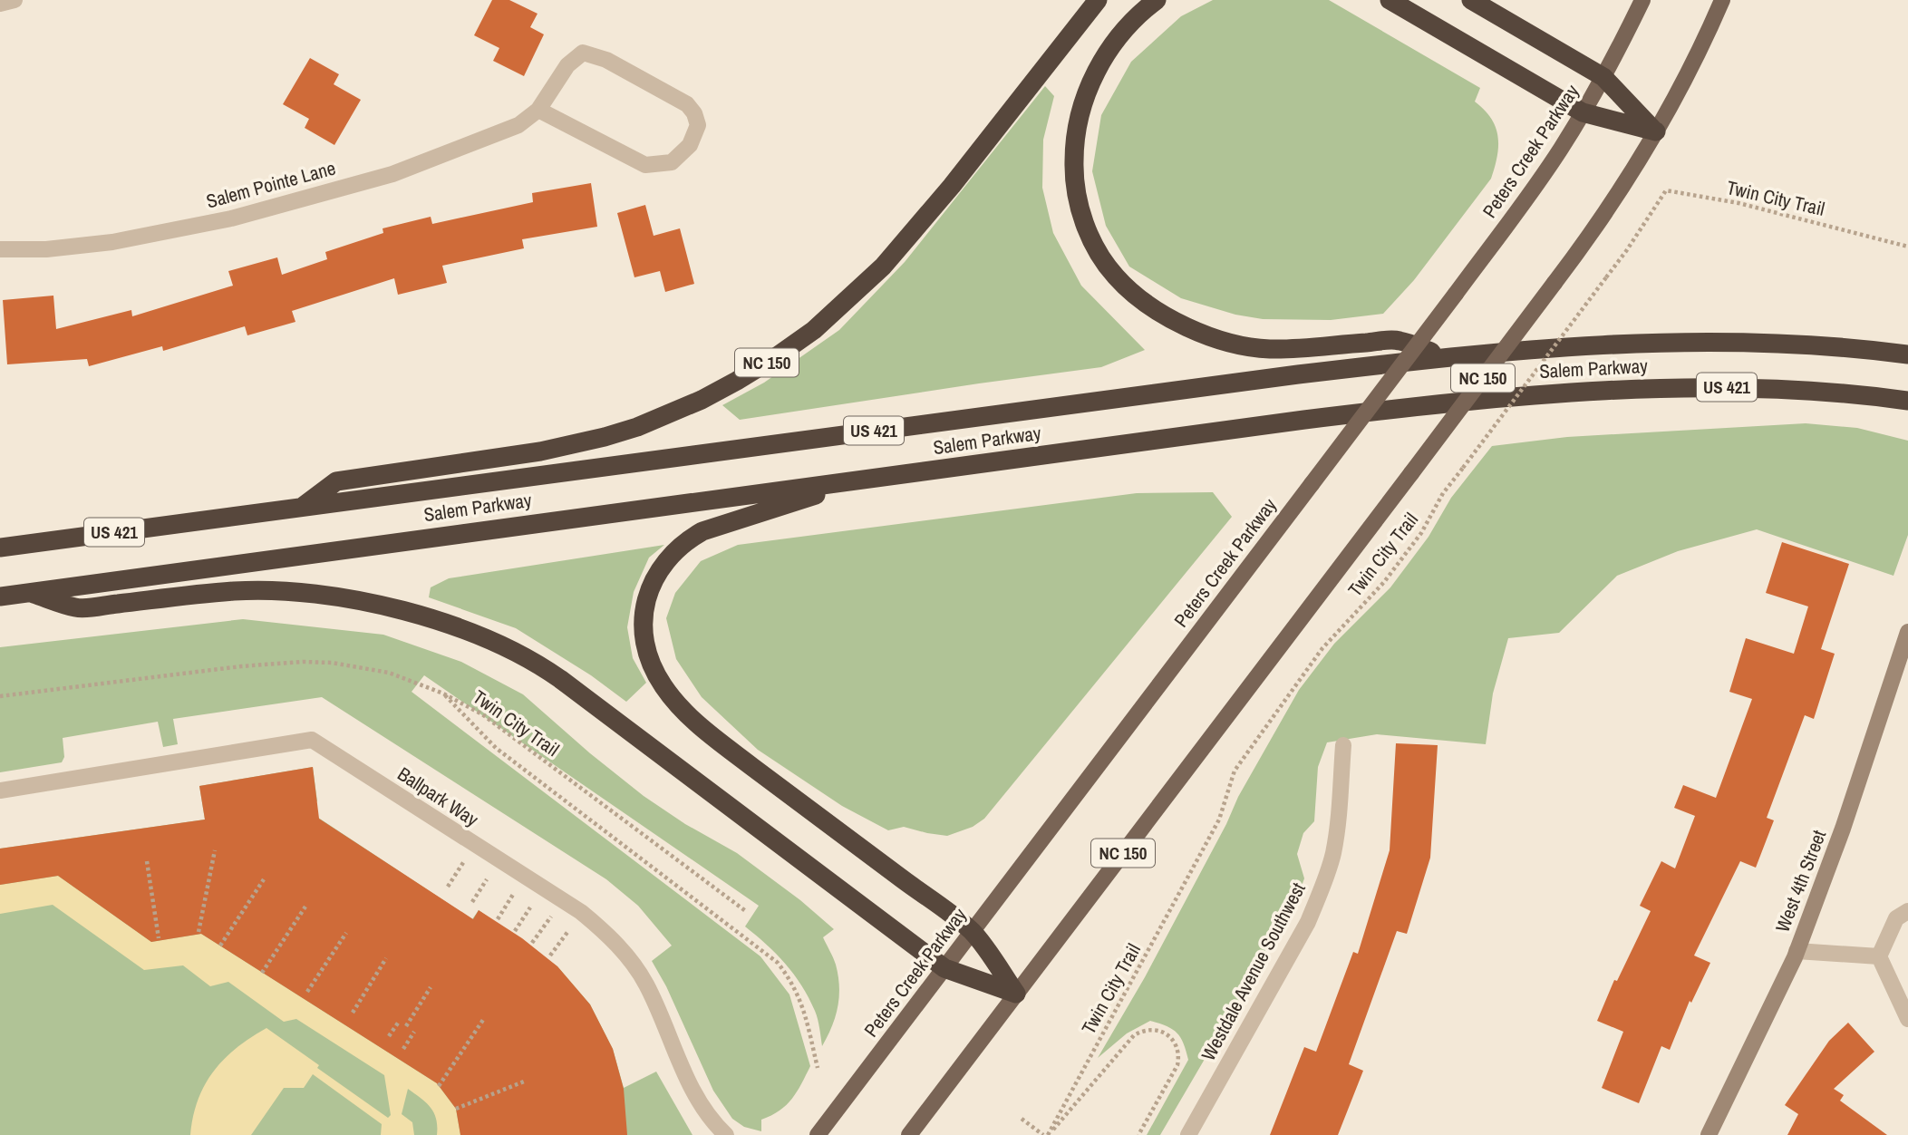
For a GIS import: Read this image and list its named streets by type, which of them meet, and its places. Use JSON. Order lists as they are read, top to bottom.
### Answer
{
  "streets": {
    "highway": ["NC 150", "Salem Parkway", "US 421"],
    "main road": ["Peters Creek Parkway"],
    "street": [
      "Salem Pointe Lane",
      "Ballpark Way",
      "West 4th Street",
      "Westdale Avenue Southwest"
    ],
    "path": ["Twin City Trail"]
  },
  "crossings": [
    ["NC 150", "Salem Parkway"]
  ]
}
